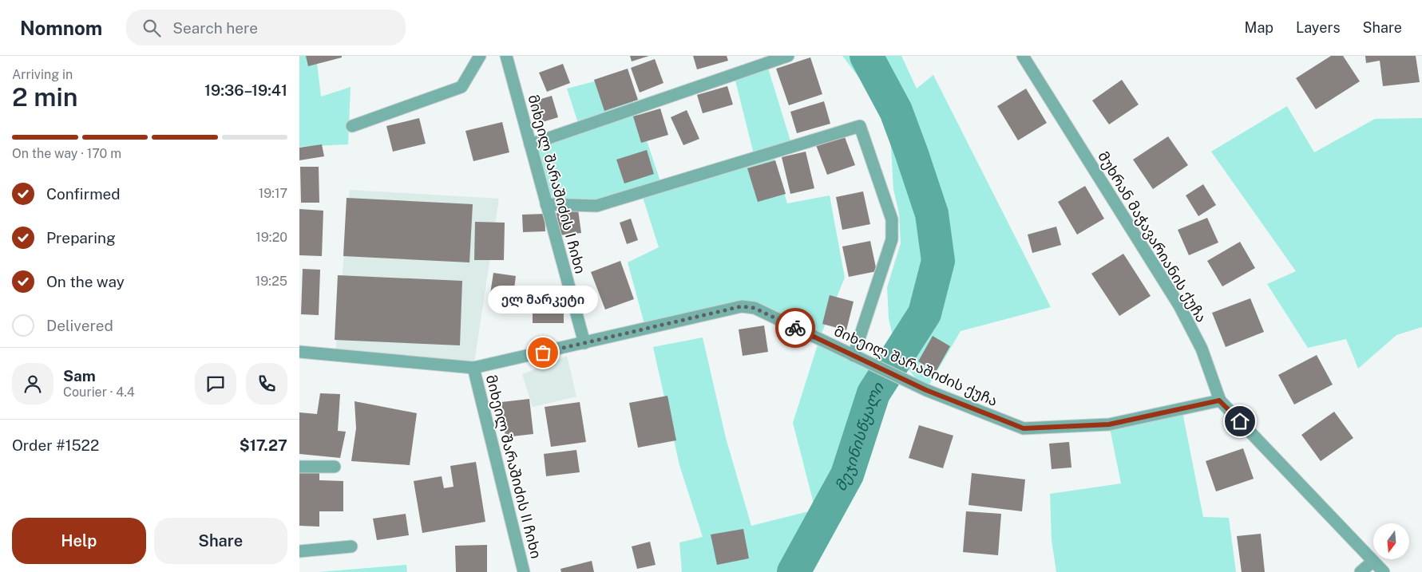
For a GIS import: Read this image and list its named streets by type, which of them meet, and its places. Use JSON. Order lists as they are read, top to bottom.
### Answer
{
  "streets": {
    "street": [
      "მიხეილ შარაშიძის I ჩიხი",
      "მუხრან მაჭავარიანის ქუჩა",
      "მიხეილ შარაშიძის ქუჩა",
      "მიხეილ შარაშიძის II ჩიხი"
    ]
  },
  "crossings": [
    ["მიხეილ შარაშიძის I ჩიხი", "მიხეილ შარაშიძის ქუჩა"],
    ["მუხრან მაჭავარიანის ქუჩა", "მიხეილ შარაშიძის ქუჩა"],
    ["მიხეილ შარაშიძის ქუჩა", "მიხეილ შარაშიძის II ჩიხი"]
  ],
  "water": ["მეჯინისწყალი"],
  "places": ["ელ მარკეტი"],
  "north": "bottom",
  "page": {
    "header": "Nomnom",
    "search": "Search here",
    "nav": ["Map", "Layers", "Share"],
    "heading": ["2 min", "Arriving in", "19:36–19:41"],
    "panel": [
      "Sam",
      "Courier · 4.4",
      "Order #1522",
      "$17.27"
    ],
    "bar": "On the way · 170 m",
    "list": [
      ["Confirmed", "19:17"],
      ["Preparing", "19:20"],
      ["On the way", "19:25"],
      "Delivered"
    ],
    "bubble": "ელ მარკეტი",
    "buttons": ["Help", "Share"]
  }
}
